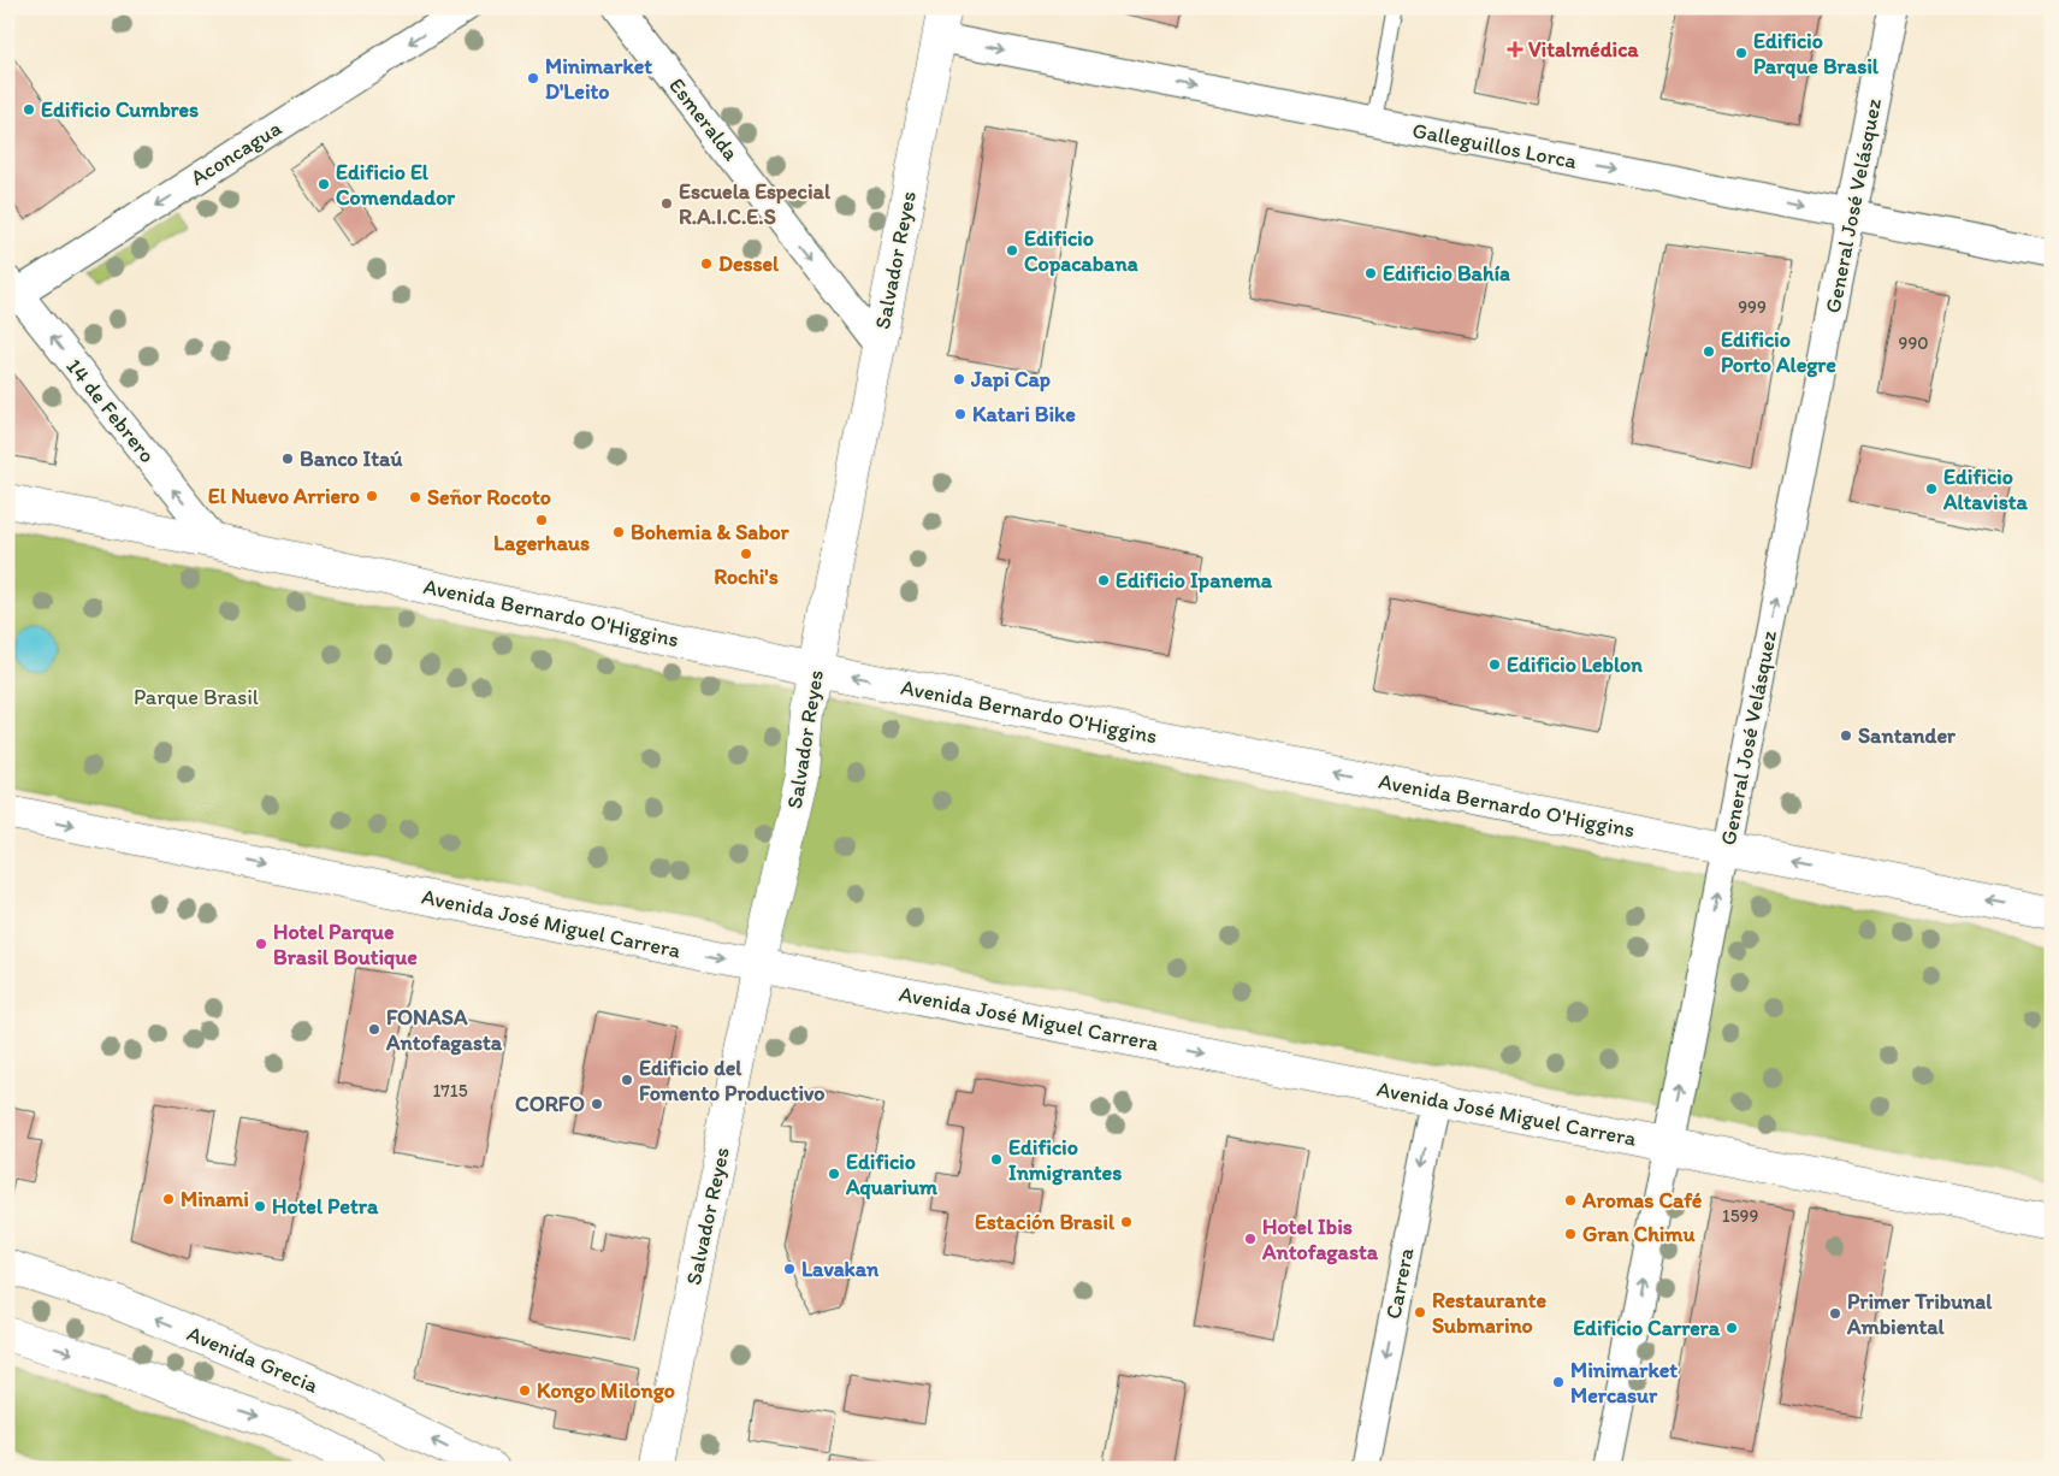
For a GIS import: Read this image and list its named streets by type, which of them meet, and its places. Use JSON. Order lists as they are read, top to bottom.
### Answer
{
  "streets": {
    "main road": [
      "Salvador Reyes",
      "Avenida Bernardo O'Higgins",
      "Avenida José Miguel Carrera",
      "Avenida Grecia"
    ],
    "street": [
      "Esmeralda",
      "Galleguillos Lorca",
      "Aconcagua",
      "General José Velásquez",
      "14 de Febrero",
      "Carrera"
    ]
  },
  "crossings": [
    ["Esmeralda", "Salvador Reyes"],
    ["Galleguillos Lorca", "General José Velásquez"],
    ["Galleguillos Lorca", "Salvador Reyes"],
    ["Aconcagua", "14 de Febrero"],
    ["General José Velásquez", "Avenida Bernardo O'Higgins"],
    ["General José Velásquez", "Avenida José Miguel Carrera"],
    ["Salvador Reyes", "Avenida Bernardo O'Higgins"],
    ["Salvador Reyes", "Avenida José Miguel Carrera"],
    ["14 de Febrero", "Avenida Bernardo O'Higgins"],
    ["Avenida José Miguel Carrera", "Carrera"]
  ],
  "one_way": [
    "Esmeralda",
    "Galleguillos Lorca",
    "Aconcagua",
    "General José Velásquez",
    "14 de Febrero",
    "Avenida Bernardo O'Higgins",
    "Avenida José Miguel Carrera",
    "Carrera"
  ],
  "parks": ["Parque Brasil"],
  "places": {
    "health": ["Vitalmédica"],
    "other": [
      "Edificio Parque Brasil",
      "Minimarket D'Leito",
      "Edificio Cumbres",
      "Edificio El Comendador",
      "Escuela Especial R.A.I.C.E.S",
      "Edificio Copacabana",
      "Dessel",
      "Edificio Bahía",
      "Edificio Porto Alegre",
      "Japi Cap",
      "Katari Bike",
      "Banco Itaú",
      "Edificio Altavista",
      "El Nuevo Arriero",
      "Señor Rocoto",
      "Lagerhaus",
      "Bohemia & Sabor",
      "Rochi's",
      "Edificio Ipanema",
      "Edificio Leblon",
      "Santander",
      "Hotel Parque Brasil Boutique",
      "FONASA Antofagasta",
      "Edificio del Fomento Productivo",
      "CORFO",
      "Edificio Inmigrantes",
      "Edificio Aquarium",
      "Minami",
      "Aromas Café",
      "Hotel Petra",
      "Estación Brasil",
      "Gran Chimu",
      "Hotel Ibis Antofagasta",
      "Lavakan",
      "Restaurante Submarino",
      "Primer Tribunal Ambiental",
      "Edificio Carrera",
      "Minimarket Mercasur",
      "Kongo Milongo"
    ]
  },
  "house_numbers": [
    "999",
    "990",
    "1715",
    "1599"
  ]
}
